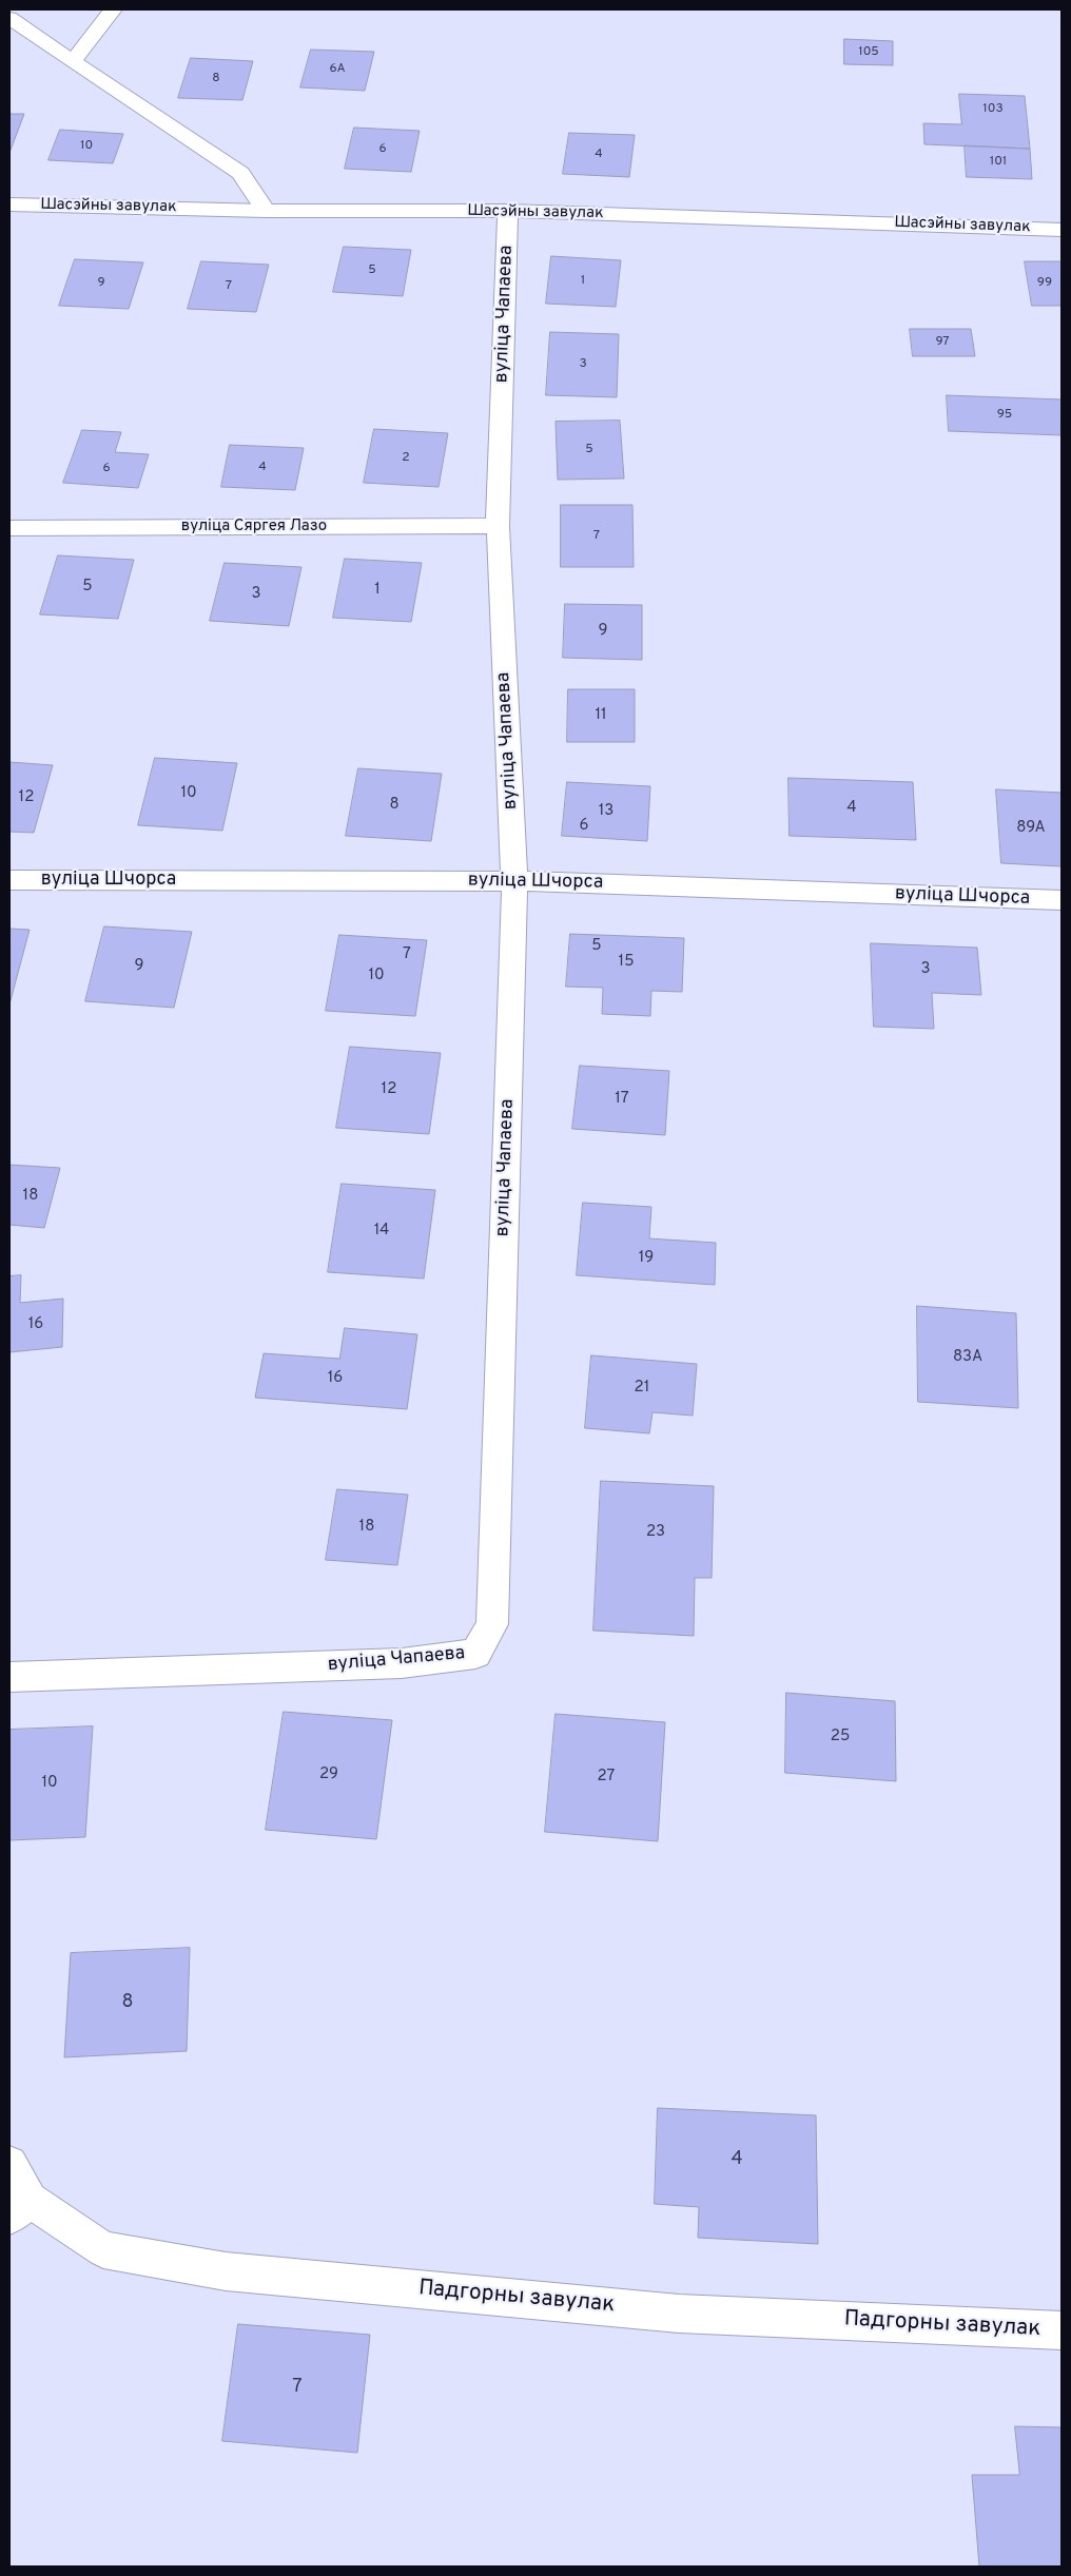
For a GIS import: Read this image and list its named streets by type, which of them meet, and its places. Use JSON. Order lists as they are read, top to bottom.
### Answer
{
  "streets": {
    "street": [
      "Шасэйны завулак",
      "вуліца Чапаева",
      "вуліца Сяргея Лазо",
      "вуліца Шчорса",
      "Падгорны завулак"
    ]
  },
  "crossings": [
    ["Шасэйны завулак", "вуліца Чапаева"],
    ["вуліца Чапаева", "вуліца Сяргея Лазо"],
    ["вуліца Чапаева", "вуліца Шчорса"]
  ],
  "house_numbers": [
    "105",
    "6А",
    "8",
    "103",
    "10",
    "6",
    "4",
    "101",
    "5",
    "1",
    "9",
    "99",
    "7",
    "97",
    "3",
    "95",
    "5",
    "2",
    "4",
    "6",
    "7",
    "5",
    "1",
    "3",
    "9",
    "11",
    "10",
    "12",
    "8",
    "4",
    "13",
    "6",
    "89А",
    "5",
    "7",
    "15",
    "9",
    "3",
    "10",
    "12",
    "17",
    "18",
    "14",
    "19",
    "16",
    "83А",
    "16",
    "21",
    "18",
    "23",
    "25",
    "29",
    "27",
    "10",
    "8",
    "4",
    "7"
  ]
}
